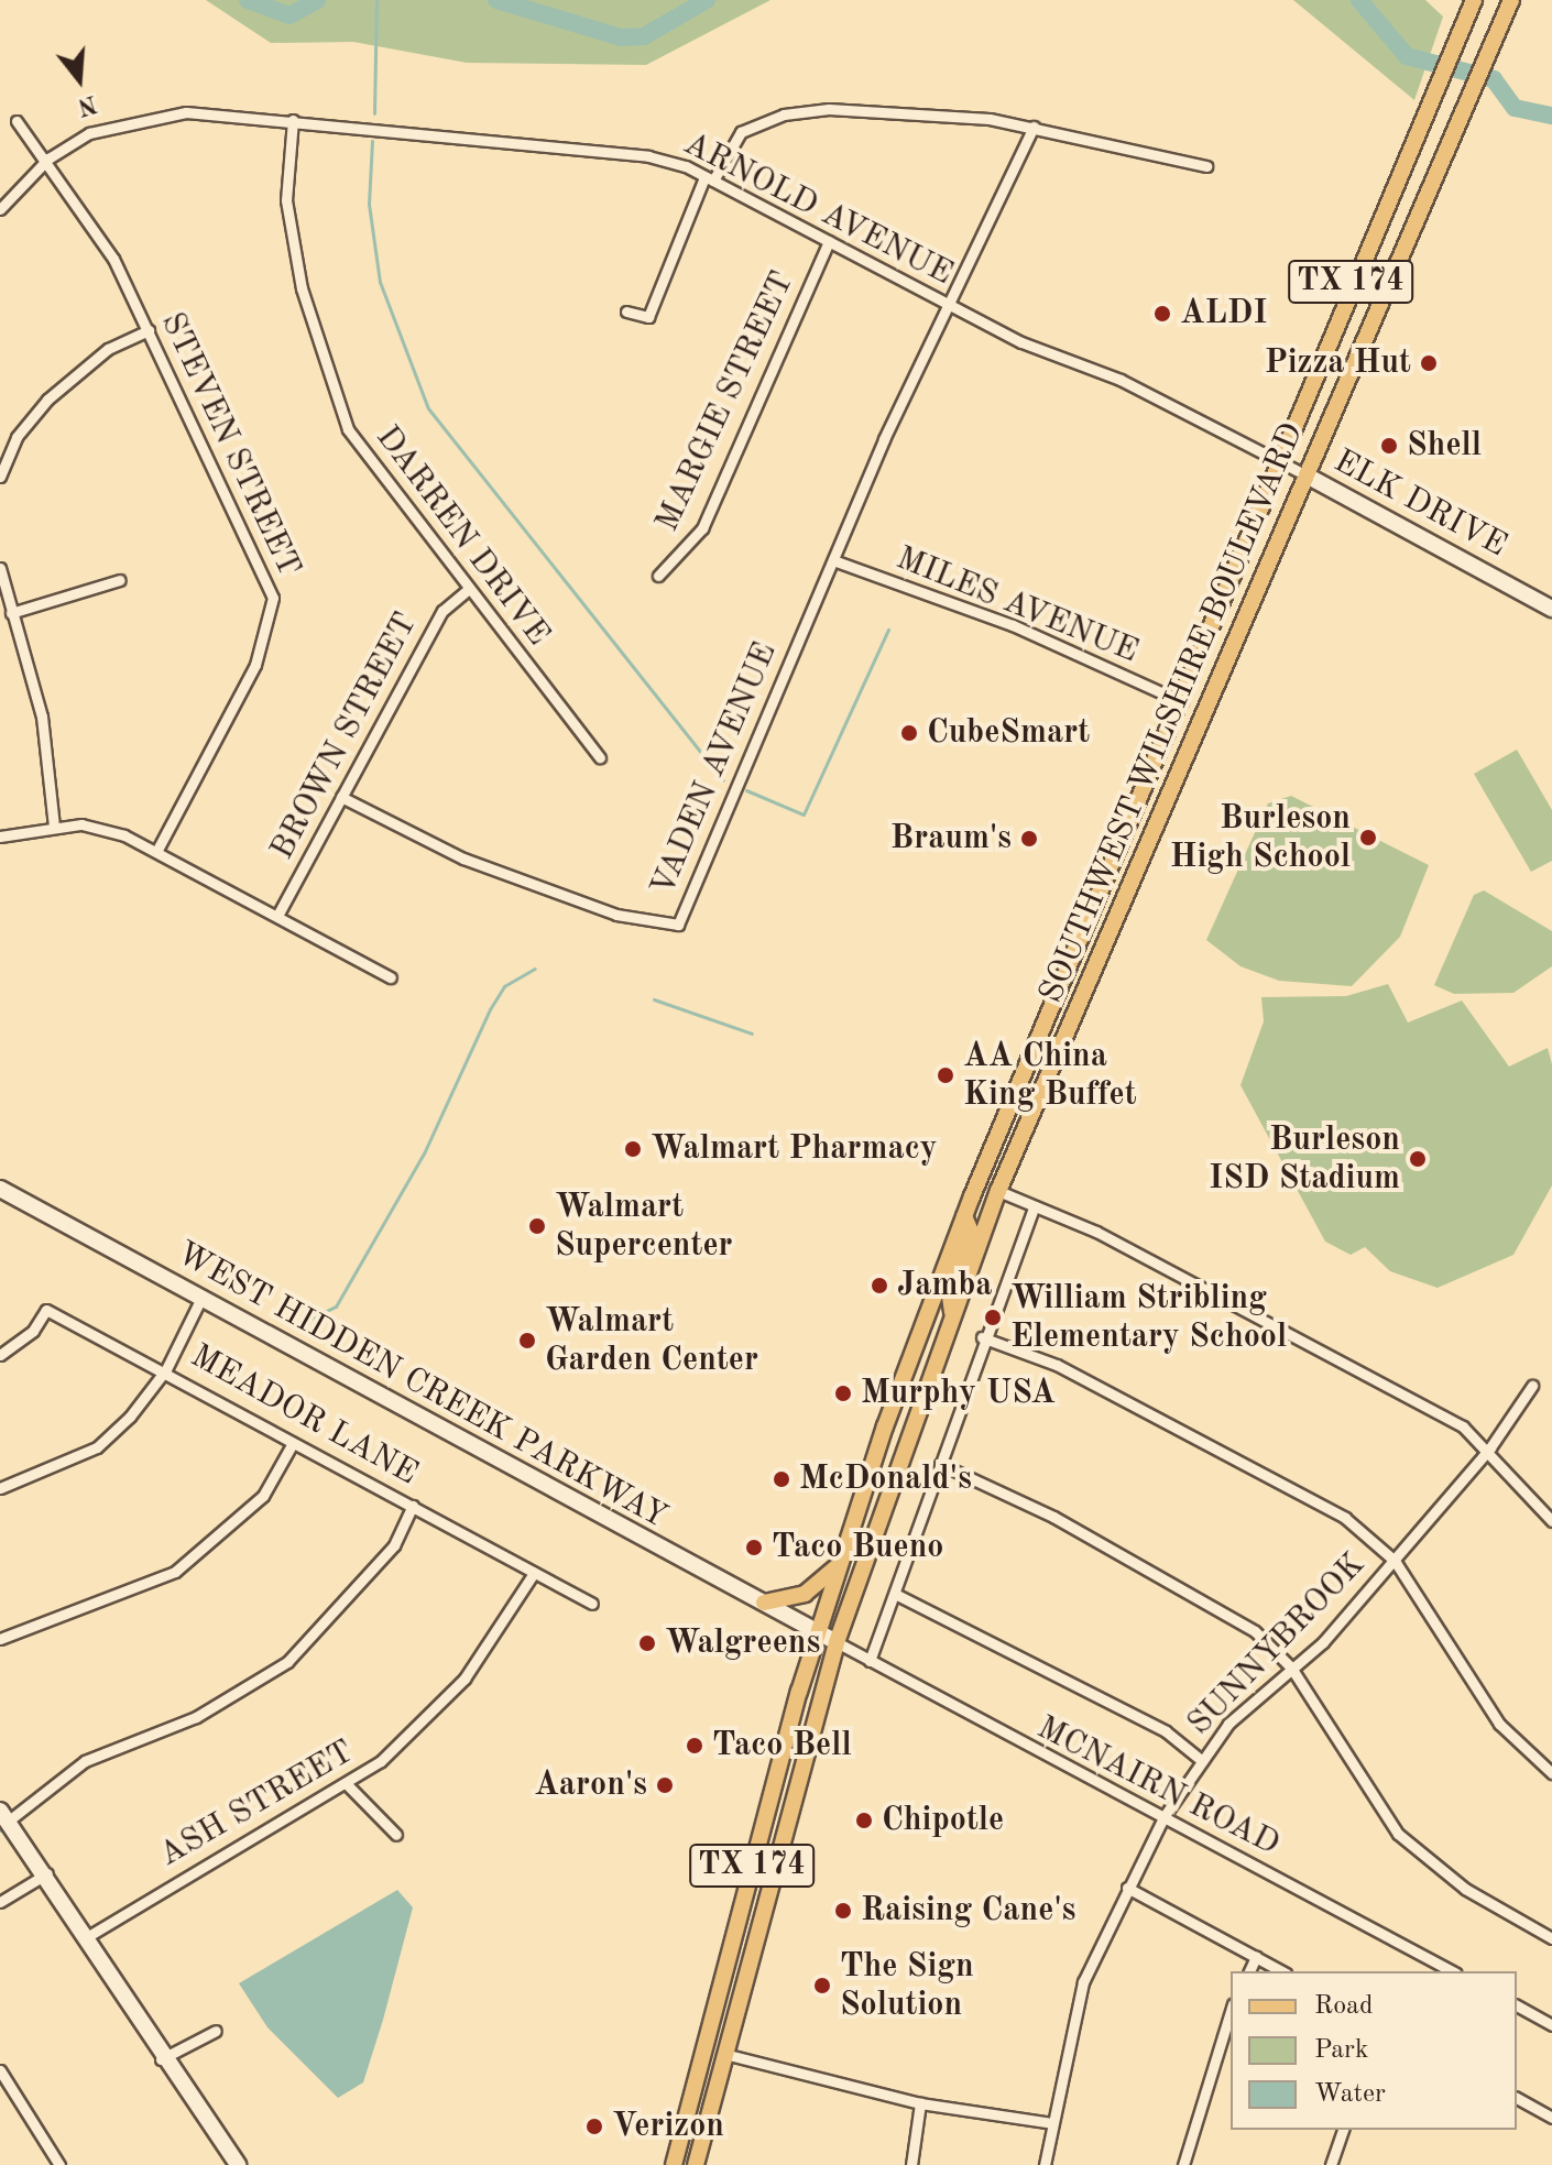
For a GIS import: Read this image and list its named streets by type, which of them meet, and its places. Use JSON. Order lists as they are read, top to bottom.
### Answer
{
  "streets": {
    "main road": [
      "TX 174",
      "ELK DRIVE",
      "SOUTHWEST WILSHIRE BOULEVARD",
      "WEST HIDDEN CREEK PARKWAY"
    ],
    "street": [
      "ARNOLD AVENUE",
      "MARGIE STREET",
      "STEVEN STREET",
      "DARREN DRIVE",
      "MILES AVENUE",
      "BROWN STREET",
      "VADEN AVENUE",
      "MEADOR LANE",
      "SUNNYBROOK",
      "MCNAIRN ROAD",
      "ASH STREET"
    ]
  },
  "crossings": [
    ["ARNOLD AVENUE", "MARGIE STREET"],
    ["ARNOLD AVENUE", "STEVEN STREET"],
    ["ARNOLD AVENUE", "ELK DRIVE"],
    ["ARNOLD AVENUE", "DARREN DRIVE"],
    ["ARNOLD AVENUE", "SOUTHWEST WILSHIRE BOULEVARD"],
    ["ARNOLD AVENUE", "VADEN AVENUE"],
    ["ELK DRIVE", "SOUTHWEST WILSHIRE BOULEVARD"],
    ["DARREN DRIVE", "BROWN STREET"],
    ["MILES AVENUE", "SOUTHWEST WILSHIRE BOULEVARD"],
    ["MILES AVENUE", "VADEN AVENUE"],
    ["SOUTHWEST WILSHIRE BOULEVARD", "WEST HIDDEN CREEK PARKWAY"],
    ["SOUTHWEST WILSHIRE BOULEVARD", "MCNAIRN ROAD"],
    ["BROWN STREET", "VADEN AVENUE"],
    ["WEST HIDDEN CREEK PARKWAY", "MCNAIRN ROAD"],
    ["MEADOR LANE", "ASH STREET"],
    ["SUNNYBROOK", "MCNAIRN ROAD"]
  ],
  "places": [
    "ALDI",
    "Pizza Hut",
    "Shell",
    "CubeSmart",
    "Burleson High School",
    "Braum's",
    "AA China King Buffet",
    "Walmart Pharmacy",
    "Burleson ISD Stadium",
    "Walmart Supercenter",
    "Jamba",
    "William Stribling Elementary School",
    "Walmart Garden Center",
    "Murphy USA",
    "McDonald's",
    "Taco Bueno",
    "Walgreens",
    "Taco Bell",
    "Aaron's",
    "Chipotle",
    "Raising Cane's",
    "The Sign Solution",
    "Verizon"
  ],
  "legend": ["Road", "Park", "Water"],
  "north": "bottom"
}
